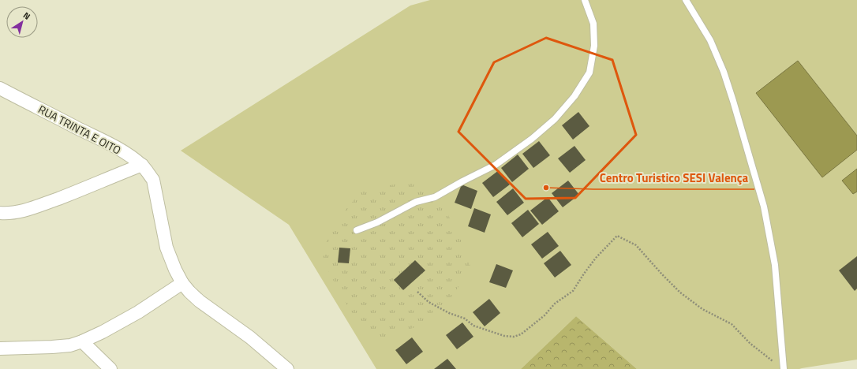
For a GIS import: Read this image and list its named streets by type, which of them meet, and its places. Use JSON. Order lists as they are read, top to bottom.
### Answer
{
  "streets": {
    "street": ["RUA TRINTA E OITO"]
  },
  "places": ["Centro Turistico SESI Valença"],
  "north": "top right"
}
